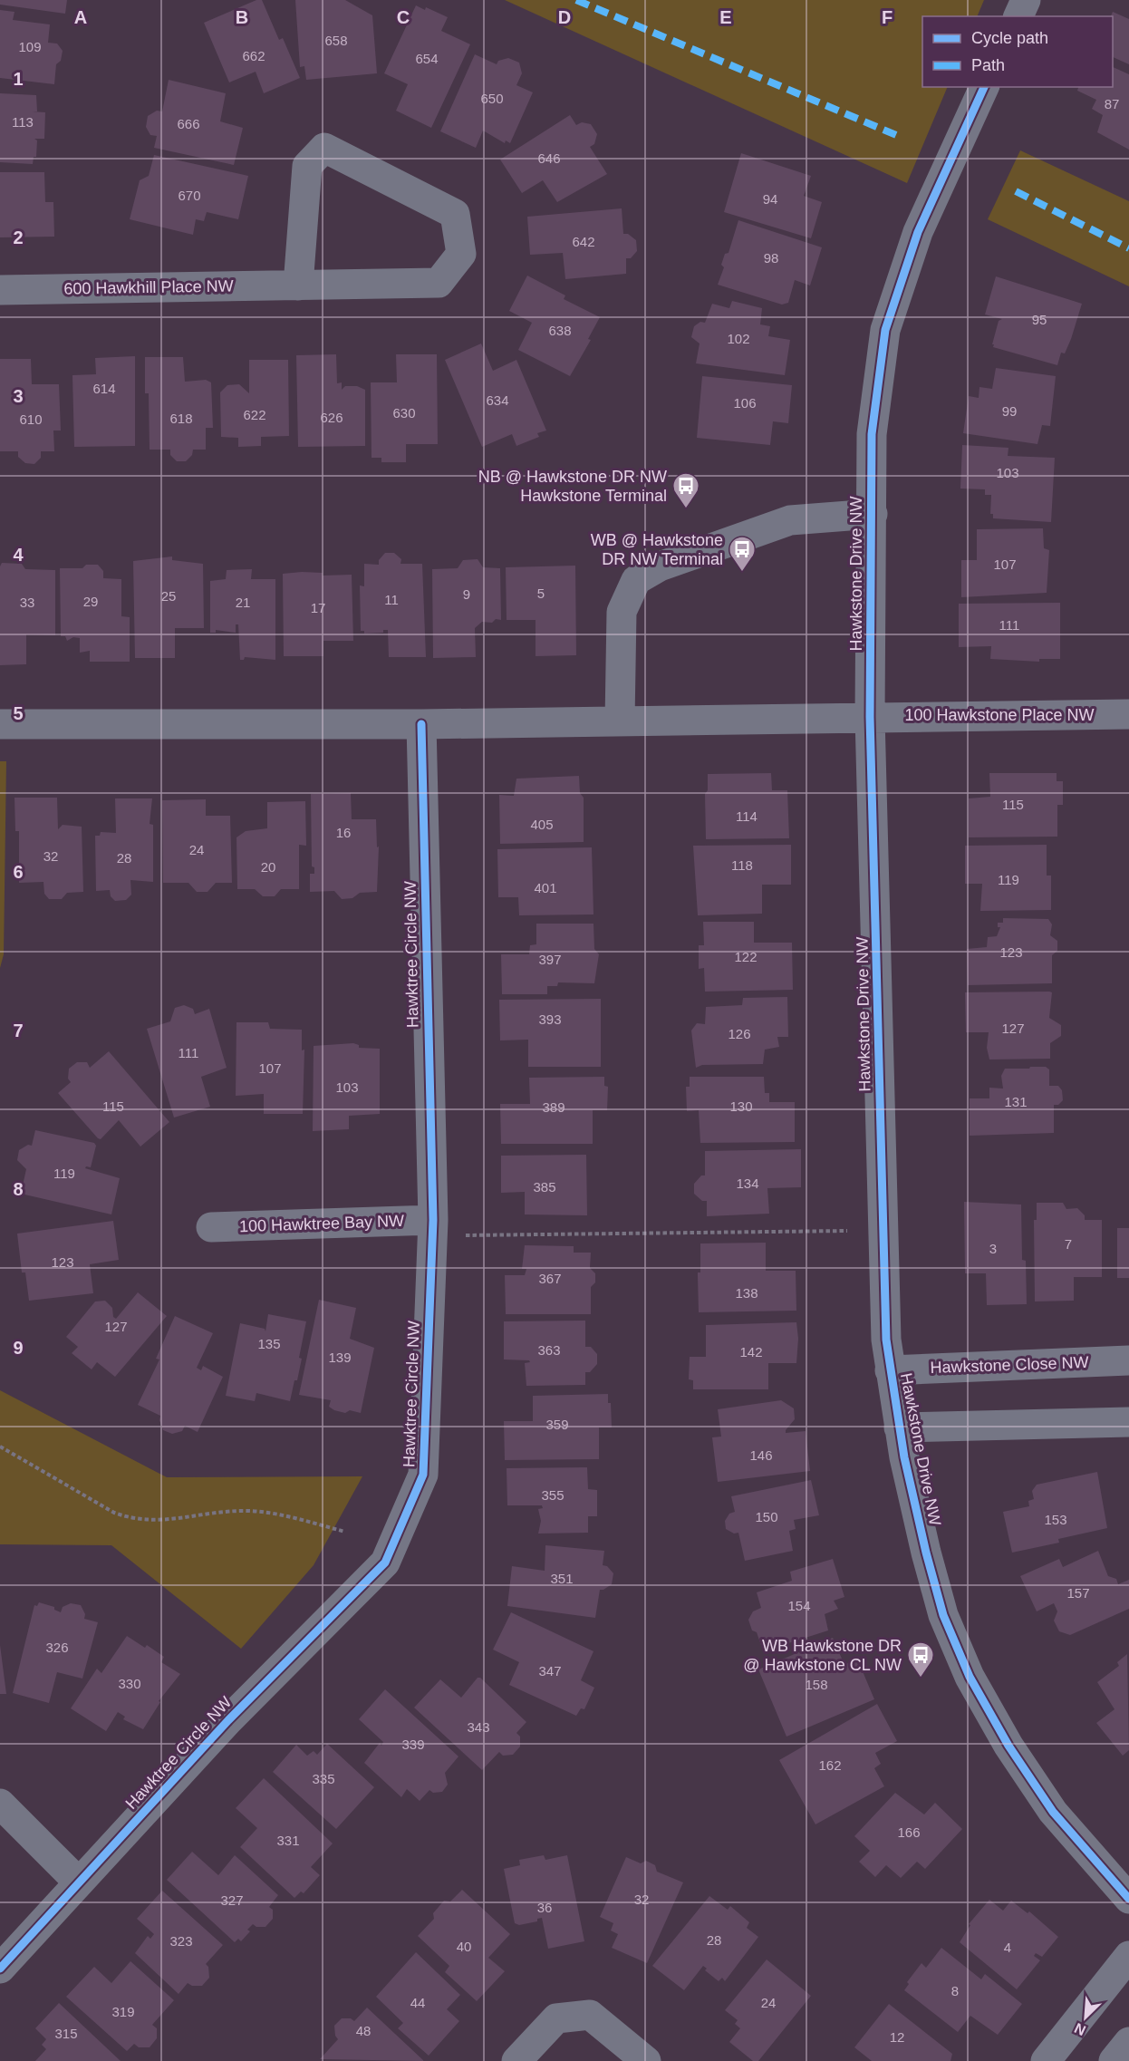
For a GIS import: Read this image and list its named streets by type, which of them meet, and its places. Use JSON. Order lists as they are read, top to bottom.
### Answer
{
  "streets": {
    "street": [
      "600 Hawkhill Place NW",
      "Hawkstone Drive NW",
      "100 Hawkstone Place NW",
      "Hawktree Circle NW",
      "100 Hawktree Bay NW",
      "Hawkstone Close NW"
    ]
  },
  "crossings": [
    ["Hawkstone Drive NW", "100 Hawkstone Place NW"],
    ["Hawkstone Drive NW", "Hawkstone Close NW"],
    ["Hawktree Circle NW", "100 Hawktree Bay NW"]
  ],
  "places": {
    "bus stop": ["NB @ Hawkstone DR NW Hawkstone Terminal", "WB @ Hawkstone DR NW Terminal", "WB Hawkstone DR @ Hawkstone CL NW"]
  },
  "house_numbers": [
    "658",
    "109",
    "662",
    "654",
    "650",
    "87",
    "113",
    "666",
    "646",
    "670",
    "94",
    "642",
    "98",
    "95",
    "638",
    "102",
    "614",
    "634",
    "106",
    "99",
    "630",
    "622",
    "626",
    "618",
    "610",
    "103",
    "107",
    "5",
    "9",
    "25",
    "11",
    "29",
    "33",
    "21",
    "17",
    "111",
    "115",
    "114",
    "405",
    "16",
    "24",
    "32",
    "28",
    "118",
    "20",
    "119",
    "401",
    "123",
    "122",
    "397",
    "393",
    "127",
    "126",
    "111",
    "107",
    "103",
    "131",
    "115",
    "130",
    "389",
    "119",
    "134",
    "385",
    "7",
    "3",
    "123",
    "367",
    "138",
    "127",
    "135",
    "363",
    "142",
    "139",
    "359",
    "146",
    "355",
    "150",
    "153",
    "351",
    "157",
    "154",
    "326",
    "347",
    "330",
    "158",
    "343",
    "339",
    "162",
    "335",
    "166",
    "331",
    "32",
    "327",
    "36",
    "28",
    "323",
    "40",
    "4",
    "8",
    "44",
    "24",
    "319",
    "48",
    "315",
    "12"
  ],
  "legend": ["Cycle path", "Path"],
  "north": "bottom left",
  "grid": {
    "columns": [
      "A",
      "B",
      "C",
      "D",
      "E",
      "F"
    ],
    "rows": [
      "1",
      "2",
      "3",
      "4",
      "5",
      "6",
      "7",
      "8",
      "9"
    ]
  }
}
